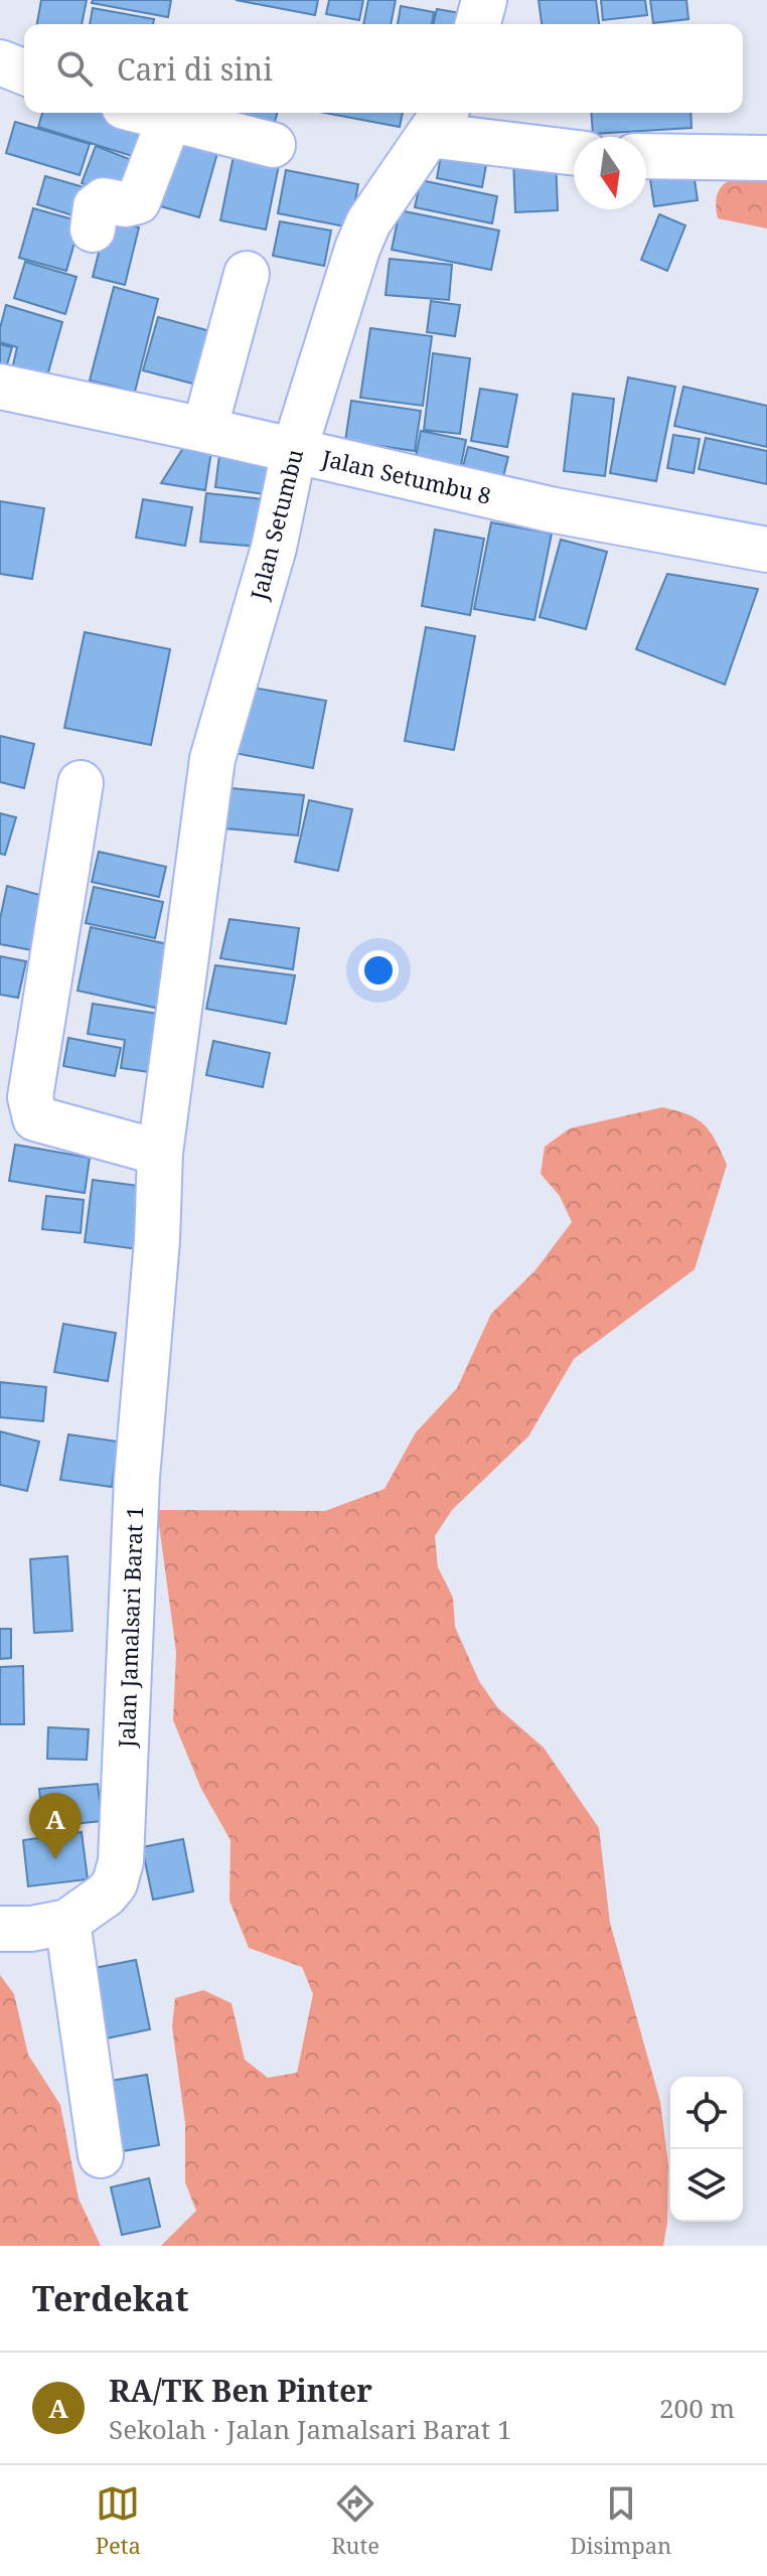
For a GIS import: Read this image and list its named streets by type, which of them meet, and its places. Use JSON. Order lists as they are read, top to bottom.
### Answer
{
  "streets": {
    "street": ["Jalan Setumbu 8", "Jalan Setumbu", "Jalan Jamalsari Barat 1"]
  },
  "crossings": [
    ["Jalan Setumbu 8", "Jalan Setumbu"],
    ["Jalan Setumbu", "Jalan Jamalsari Barat 1"]
  ],
  "north": "bottom",
  "page": {
    "search": "Cari di sini",
    "pins": "A",
    "heading": "Terdekat",
    "list": [
      {
        "mark": "A",
        "name": "RA/TK Ben Pinter",
        "note": "Sekolah · Jalan Jamalsari Barat 1",
        "value": "200 m"
      }
    ],
    "nav": ["Peta", "Rute", "Disimpan"]
  }
}
